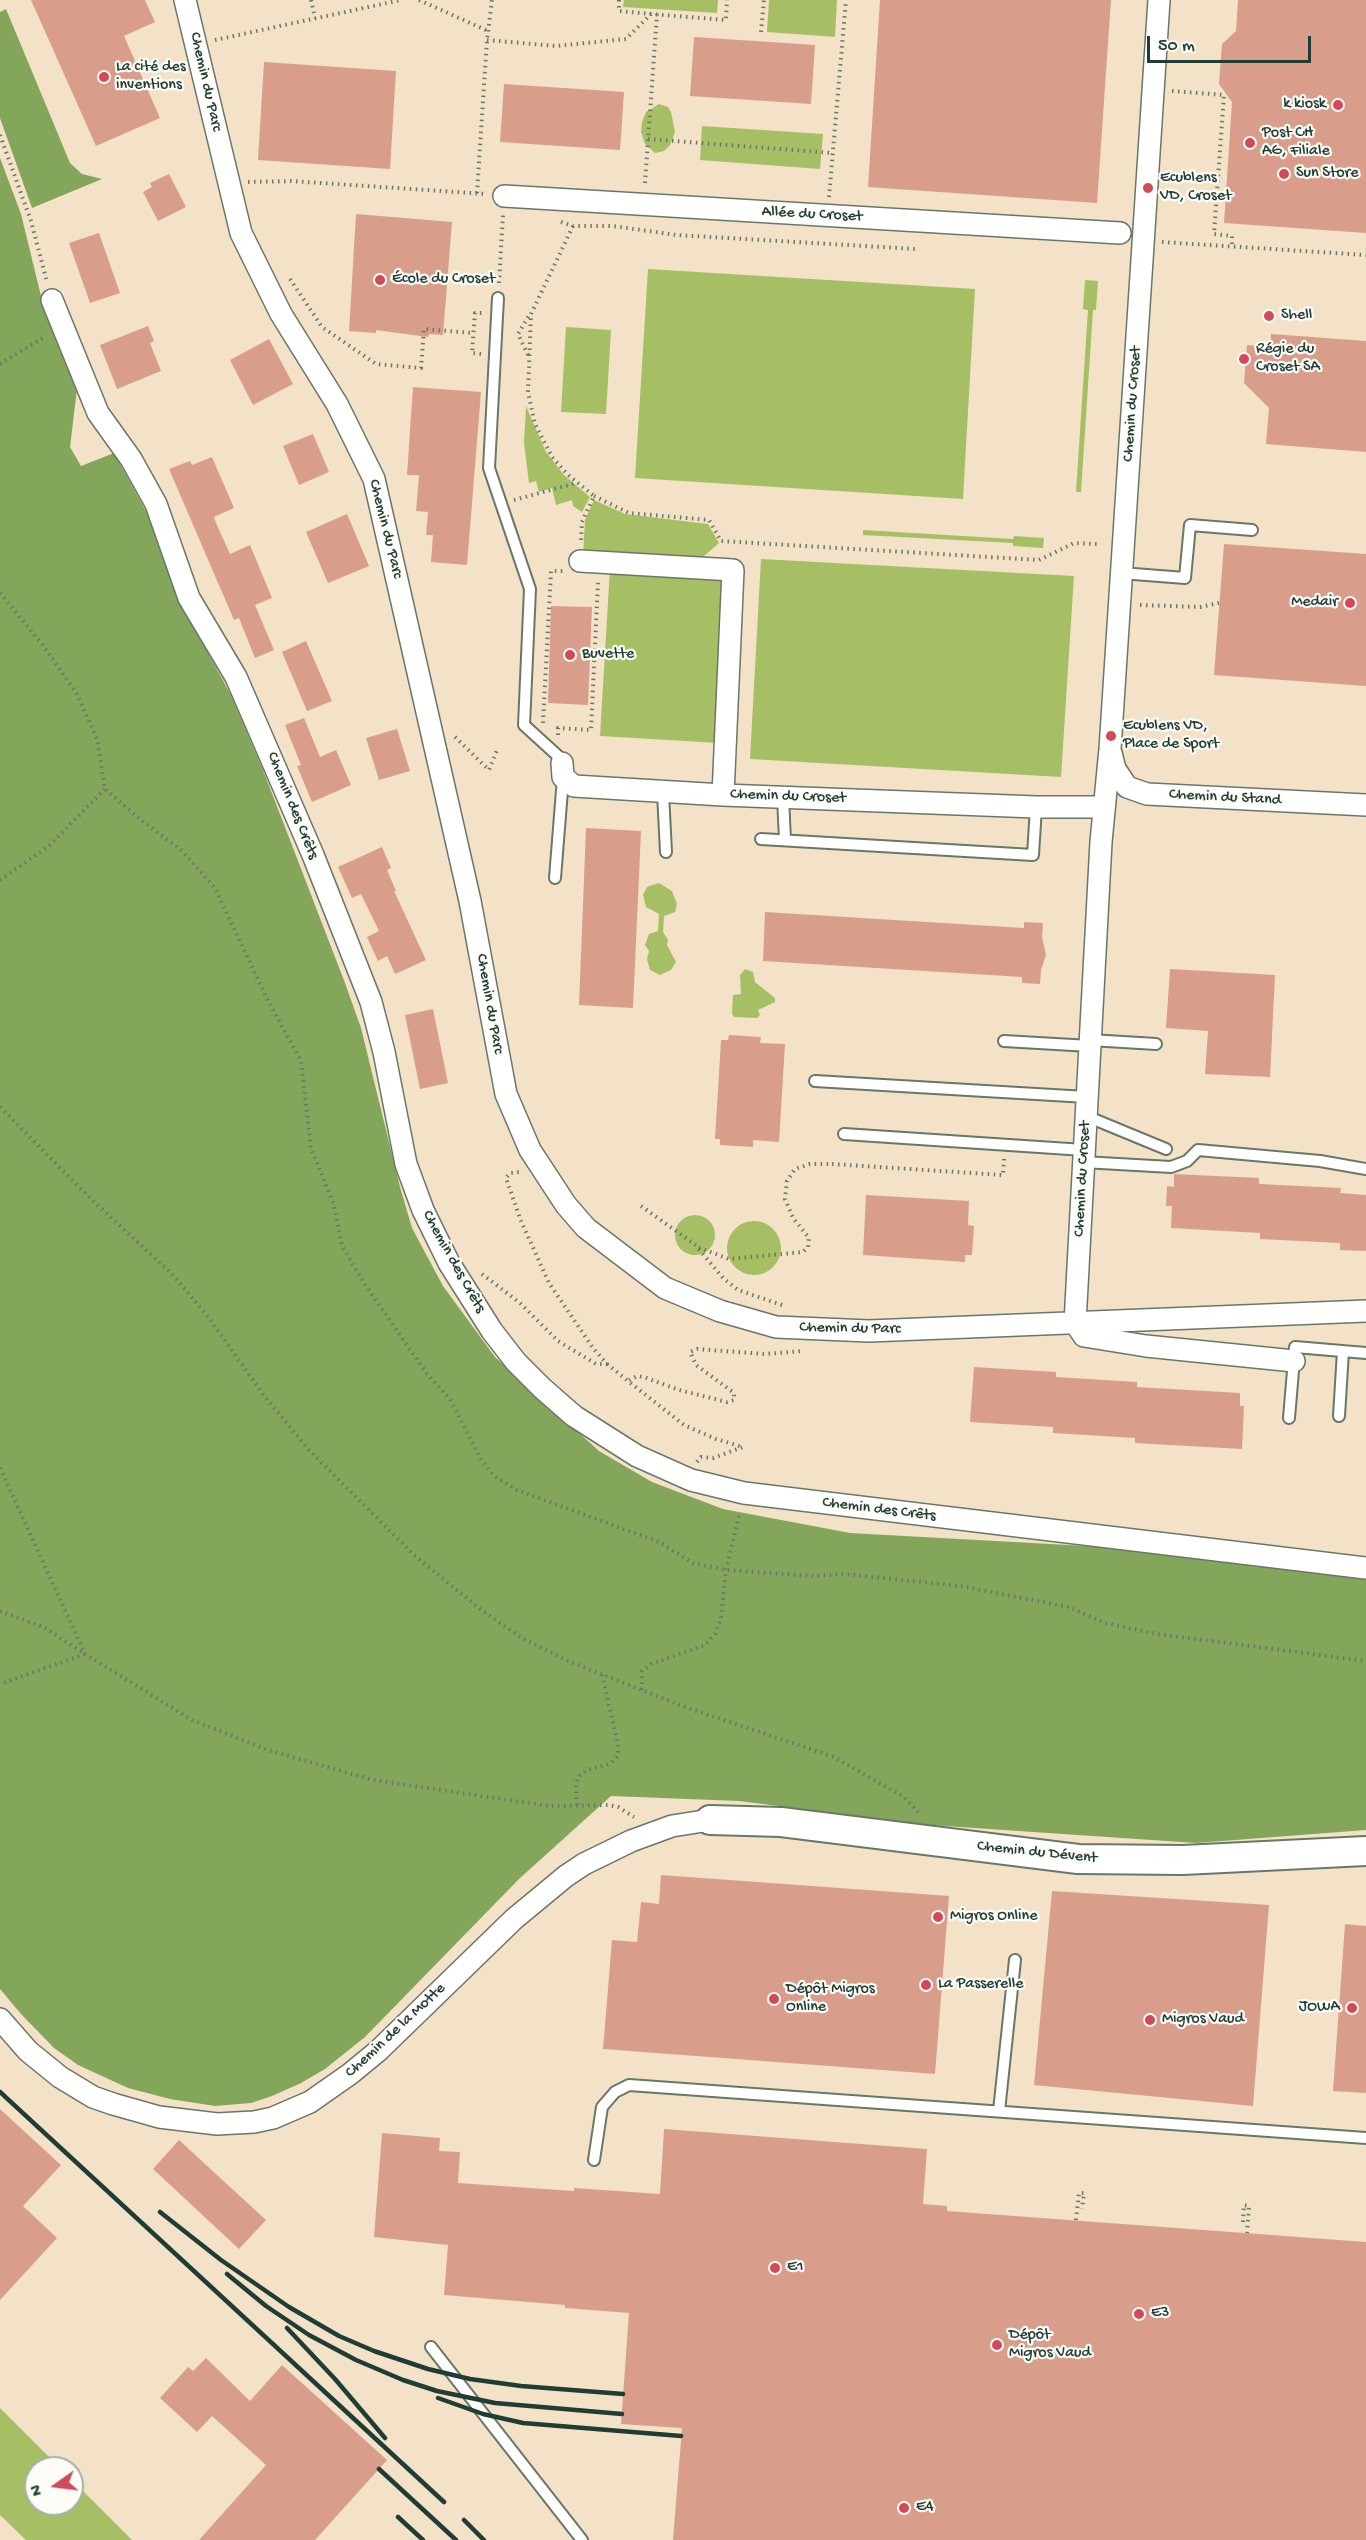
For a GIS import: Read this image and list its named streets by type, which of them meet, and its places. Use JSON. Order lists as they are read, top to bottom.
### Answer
{
  "streets": {
    "street": [
      "Chemin du Parc",
      "Allée du Croset",
      "Chemin du Croset",
      "Chemin du Stand",
      "Chemin des Crêts",
      "Chemin du Dévent",
      "Chemin de la Motte"
    ]
  },
  "crossings": [
    ["Chemin du Parc", "Chemin du Croset"],
    ["Chemin du Croset", "Chemin du Stand"],
    ["Chemin du Dévent", "Chemin de la Motte"]
  ],
  "places": [
    "La cité des inventions",
    "k kiosk",
    "Post CH AG, Filiale",
    "Sun Store",
    "Ecublens VD, Croset",
    "École du Croset",
    "Shell",
    "Régie du Croset SA",
    "Medair",
    "Buvette",
    "Ecublens VD, Place de Sport",
    "Migros Online",
    "La Passerelle",
    "Dépôt Migros Online",
    "JOWA",
    "Migros Vaud",
    "E1",
    "E3",
    "Dépôt Migros Vaud",
    "E4"
  ],
  "scale_bar": "50 m",
  "north": "left"
}
